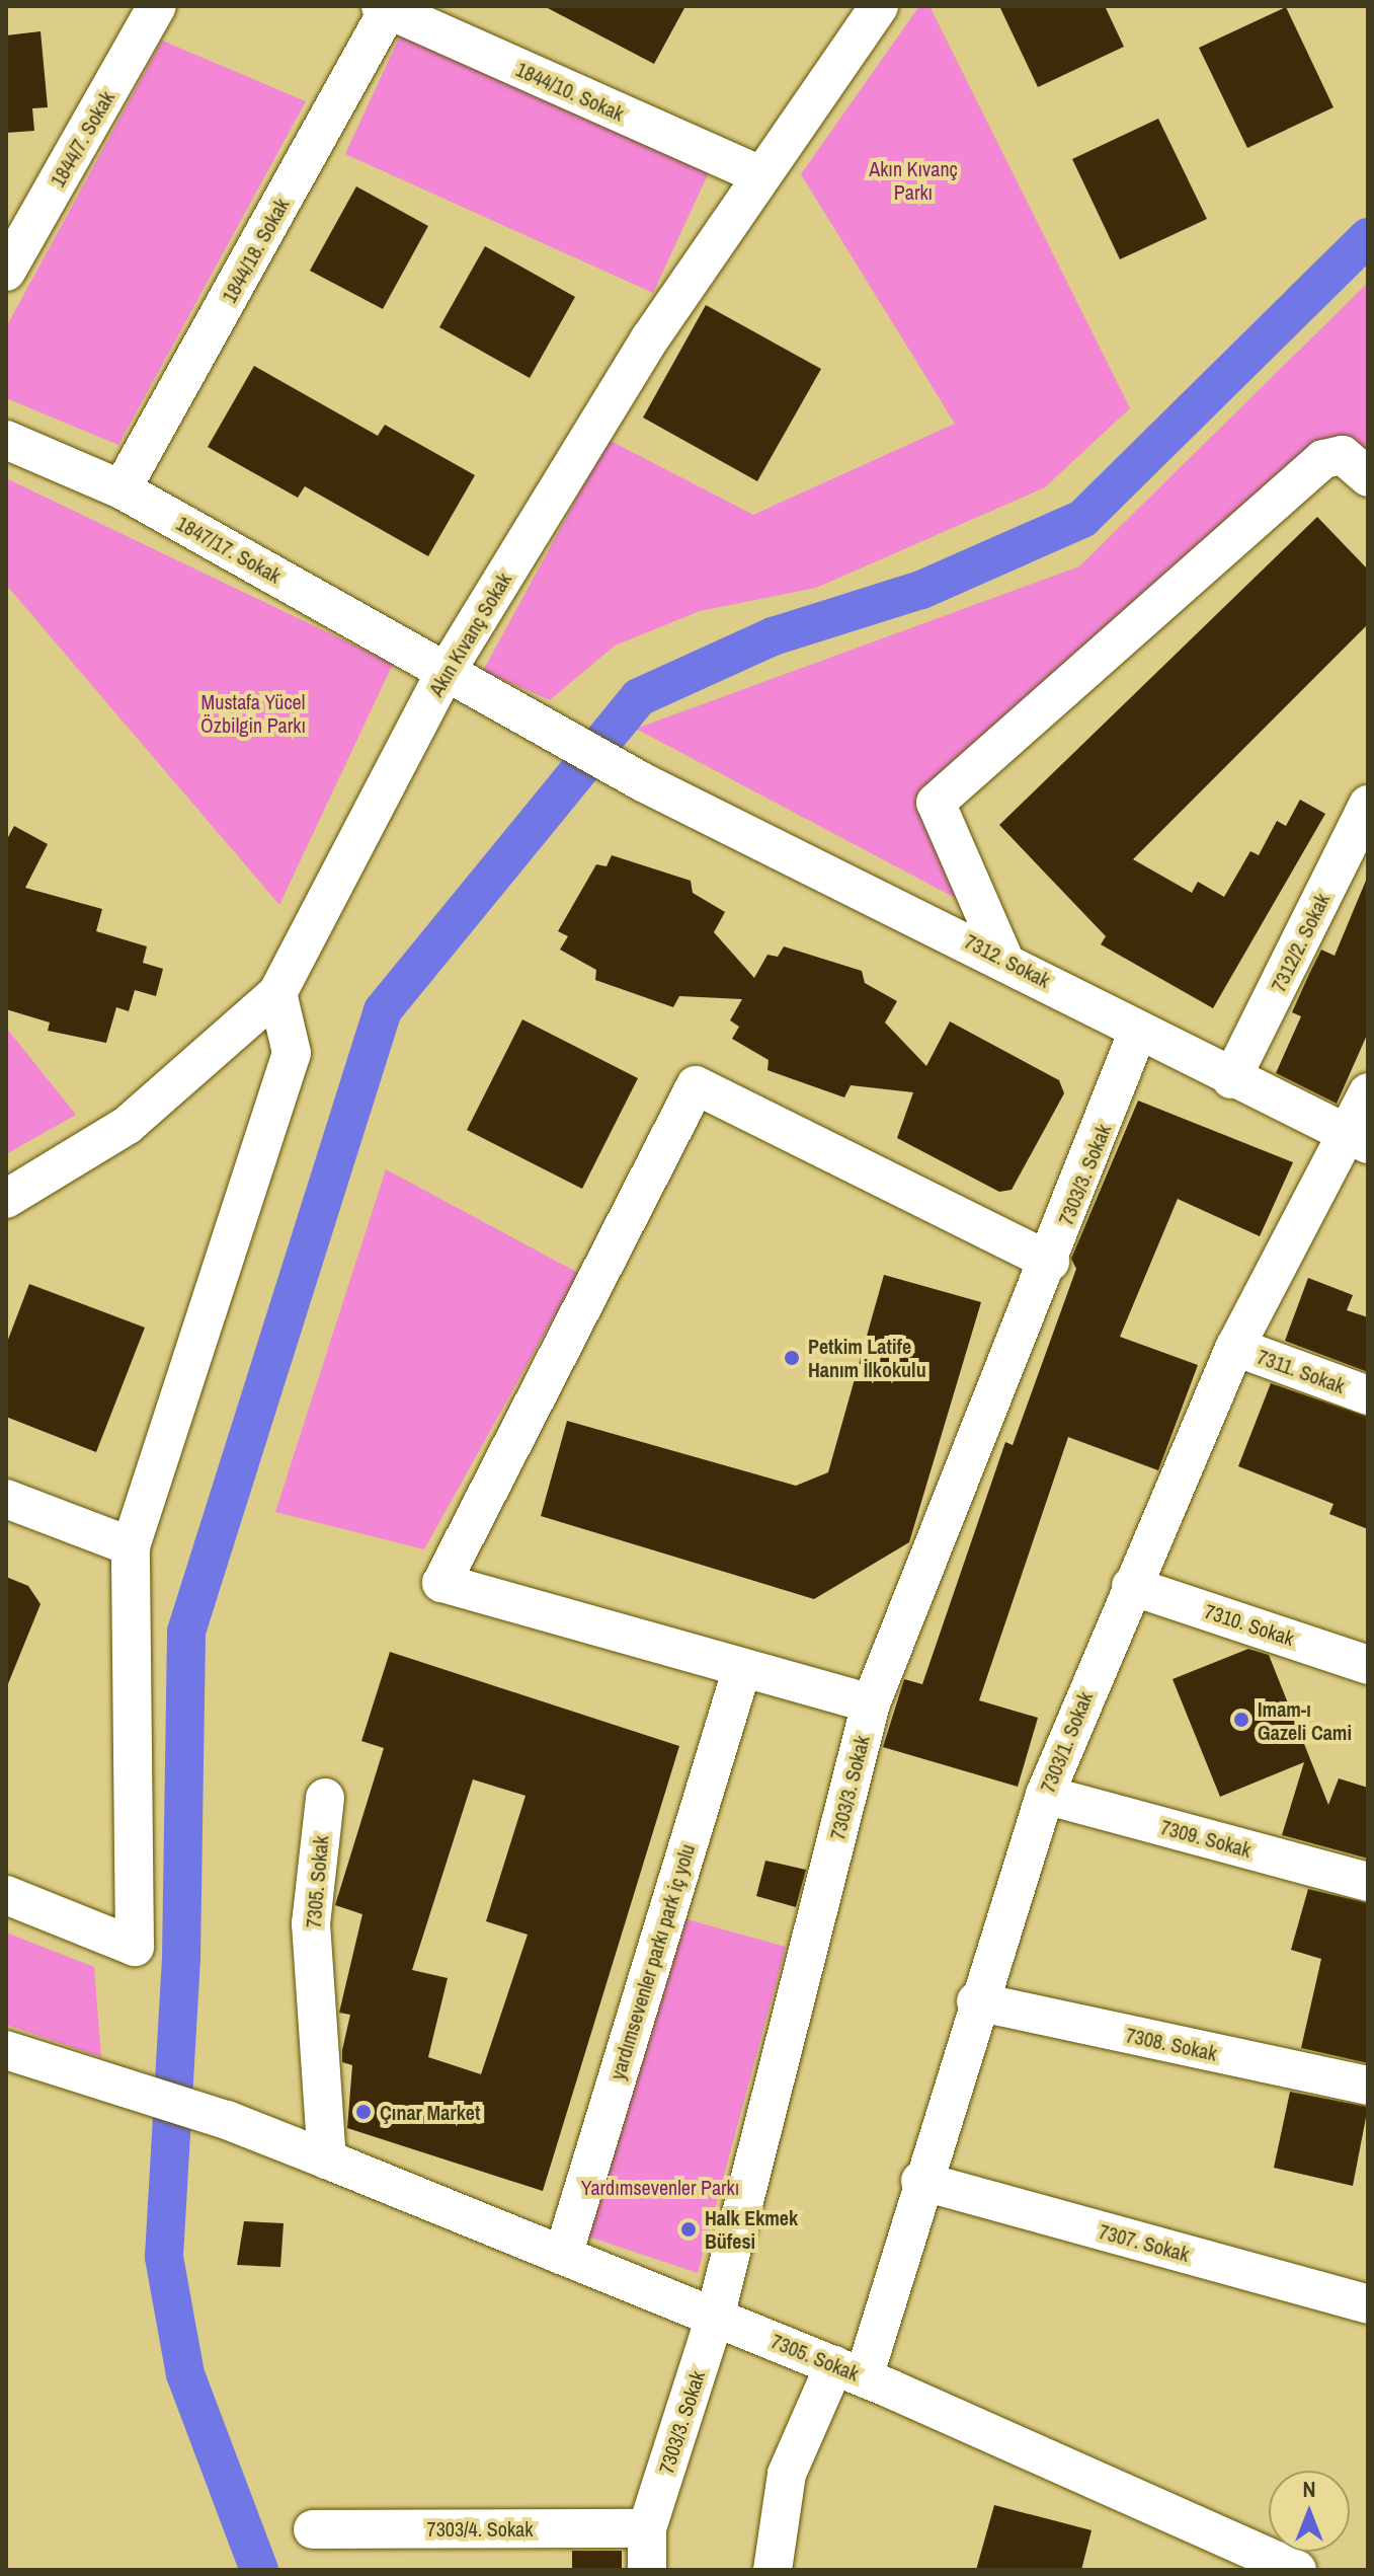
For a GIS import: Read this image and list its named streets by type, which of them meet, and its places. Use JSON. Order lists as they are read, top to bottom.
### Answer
{
  "streets": {
    "street": [
      "1844/10. Sokak",
      "1844/7. Sokak",
      "1844/18. Sokak",
      "1847/17. Sokak",
      "Akın Kıvanç Sokak",
      "7312/2. Sokak",
      "7312. Sokak",
      "7303/3. Sokak",
      "7311. Sokak",
      "7310. Sokak",
      "7303/1. Sokak",
      "7309. Sokak",
      "7305. Sokak",
      "yardımsevenler parkı park iç yolu",
      "7308. Sokak",
      "7307. Sokak",
      "7303/4. Sokak"
    ]
  },
  "crossings": [
    ["1844/10. Sokak", "1844/18. Sokak"],
    ["1844/10. Sokak", "Akın Kıvanç Sokak"],
    ["1844/18. Sokak", "1847/17. Sokak"],
    ["1847/17. Sokak", "Akın Kıvanç Sokak"],
    ["1847/17. Sokak", "7312. Sokak"],
    ["7312/2. Sokak", "7312. Sokak"],
    ["7312. Sokak", "7303/3. Sokak"],
    ["7312. Sokak", "7303/1. Sokak"],
    ["7303/3. Sokak", "7305. Sokak"],
    ["7303/3. Sokak", "7303/4. Sokak"],
    ["7311. Sokak", "7303/1. Sokak"],
    ["7310. Sokak", "7303/1. Sokak"],
    ["7303/1. Sokak", "7309. Sokak"],
    ["7303/1. Sokak", "7305. Sokak"],
    ["7303/1. Sokak", "7308. Sokak"],
    ["7303/1. Sokak", "7307. Sokak"],
    ["7305. Sokak", "yardımsevenler parkı park iç yolu"]
  ],
  "parks": ["Akın Kıvanç Parkı", "Mustafa Yücel Özbilgin Parkı", "Yardımsevenler Parkı"],
  "places": [
    "Petkim Latife Hanım İlkokulu",
    "Imam-ı Gazeli Cami",
    "Çınar Market",
    "Halk Ekmek Büfesi"
  ],
  "north": "top"
}
